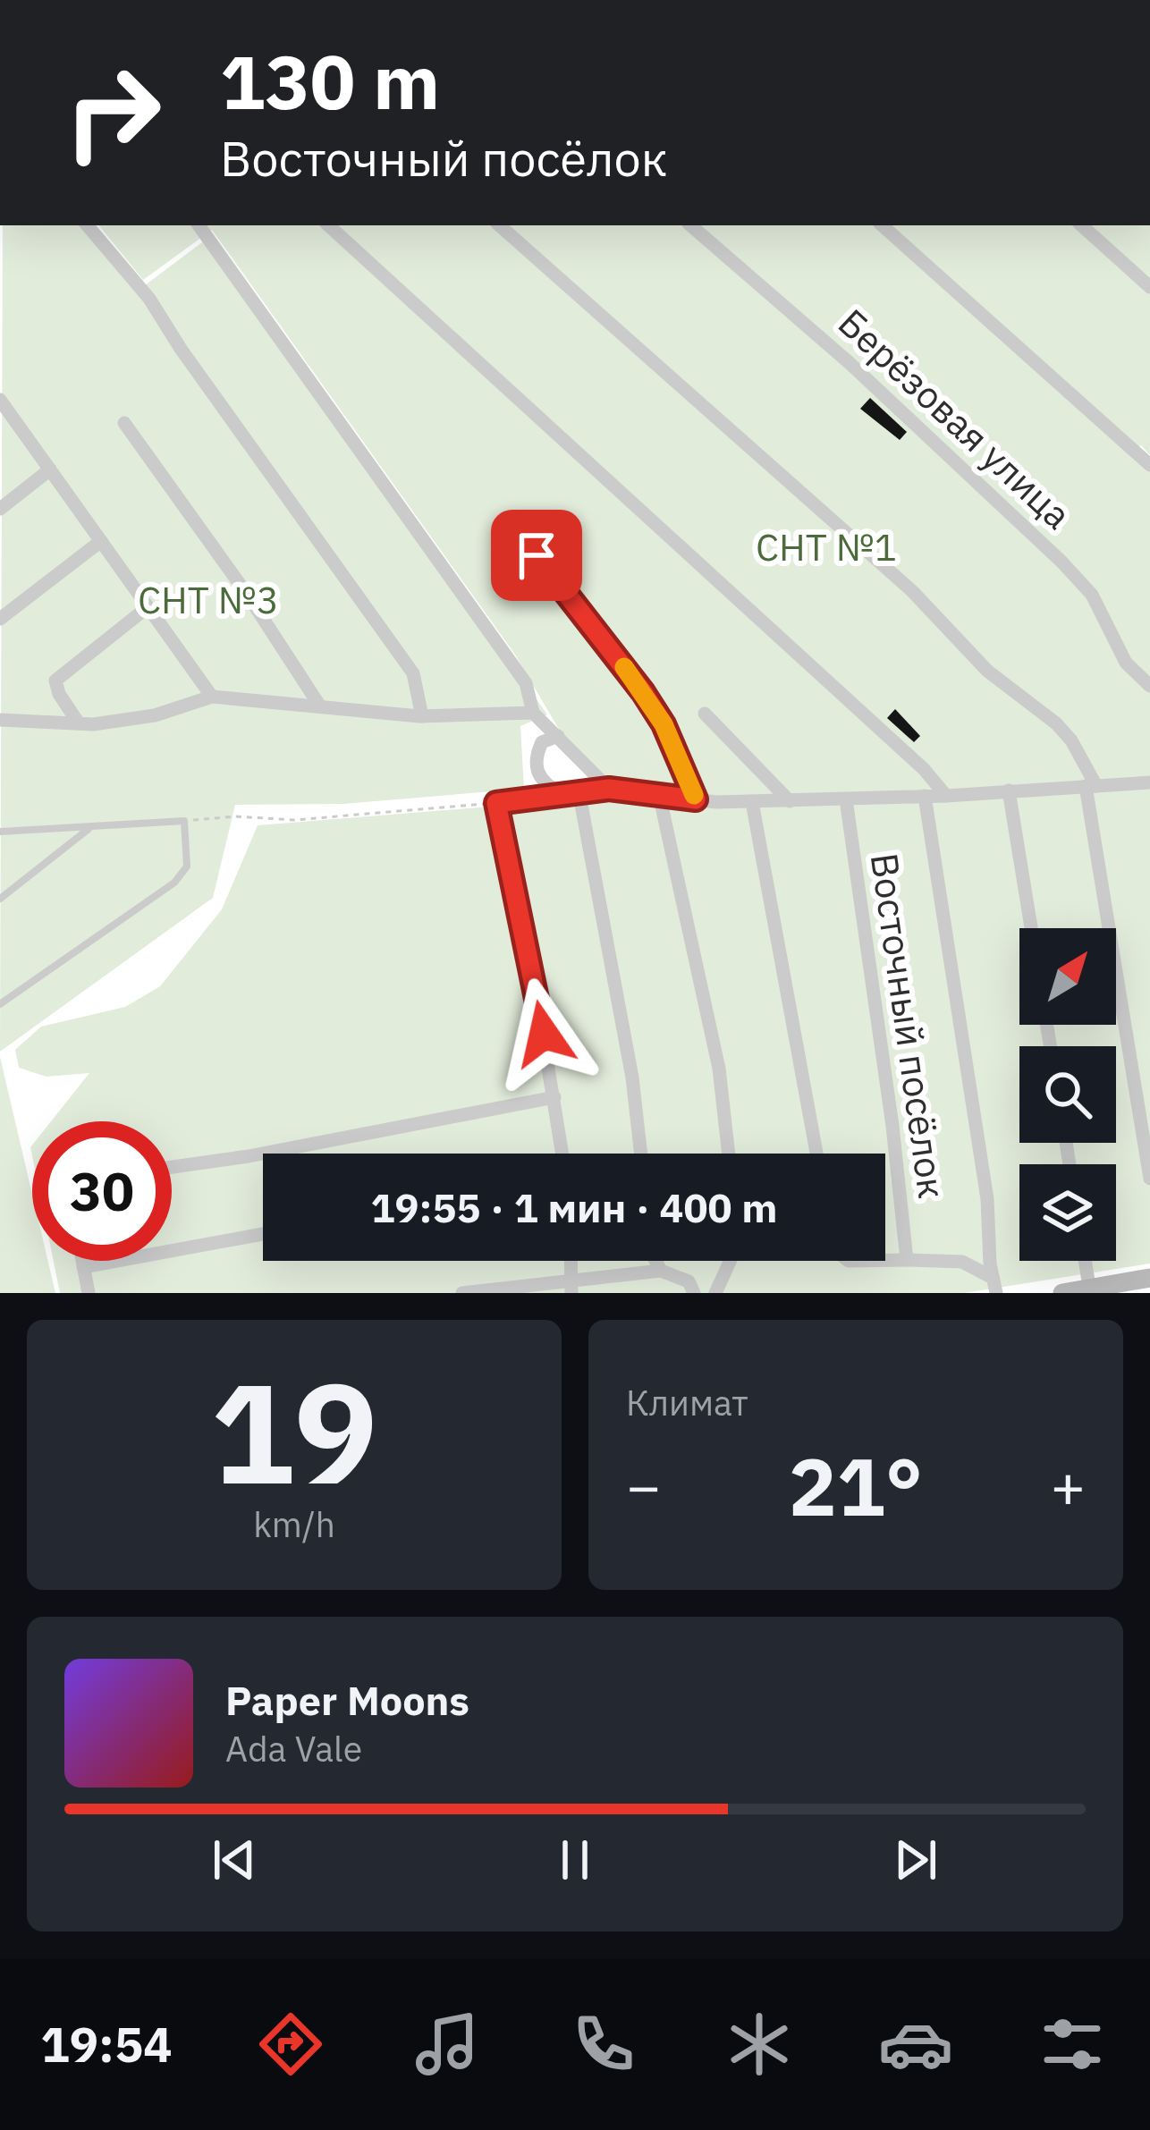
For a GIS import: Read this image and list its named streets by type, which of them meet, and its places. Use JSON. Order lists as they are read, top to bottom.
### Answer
{
  "streets": {
    "street": ["Берёзовая улица", "Восточный посёлок"]
  },
  "parks": ["СНТ №1", "СНТ №3"],
  "north": "top right",
  "page": {
    "turn": ["130 m", "Восточный посёлок"],
    "limit": "30",
    "trip": "19:55 · 1 мин · 400 m",
    "tile": [
      ["19", "km/h"],
      "Климат"
    ],
    "heat": ["−", "21°", "+"],
    "song": ["Paper Moons", "Ada Vale"],
    "tabs": "19:54"
  }
}
